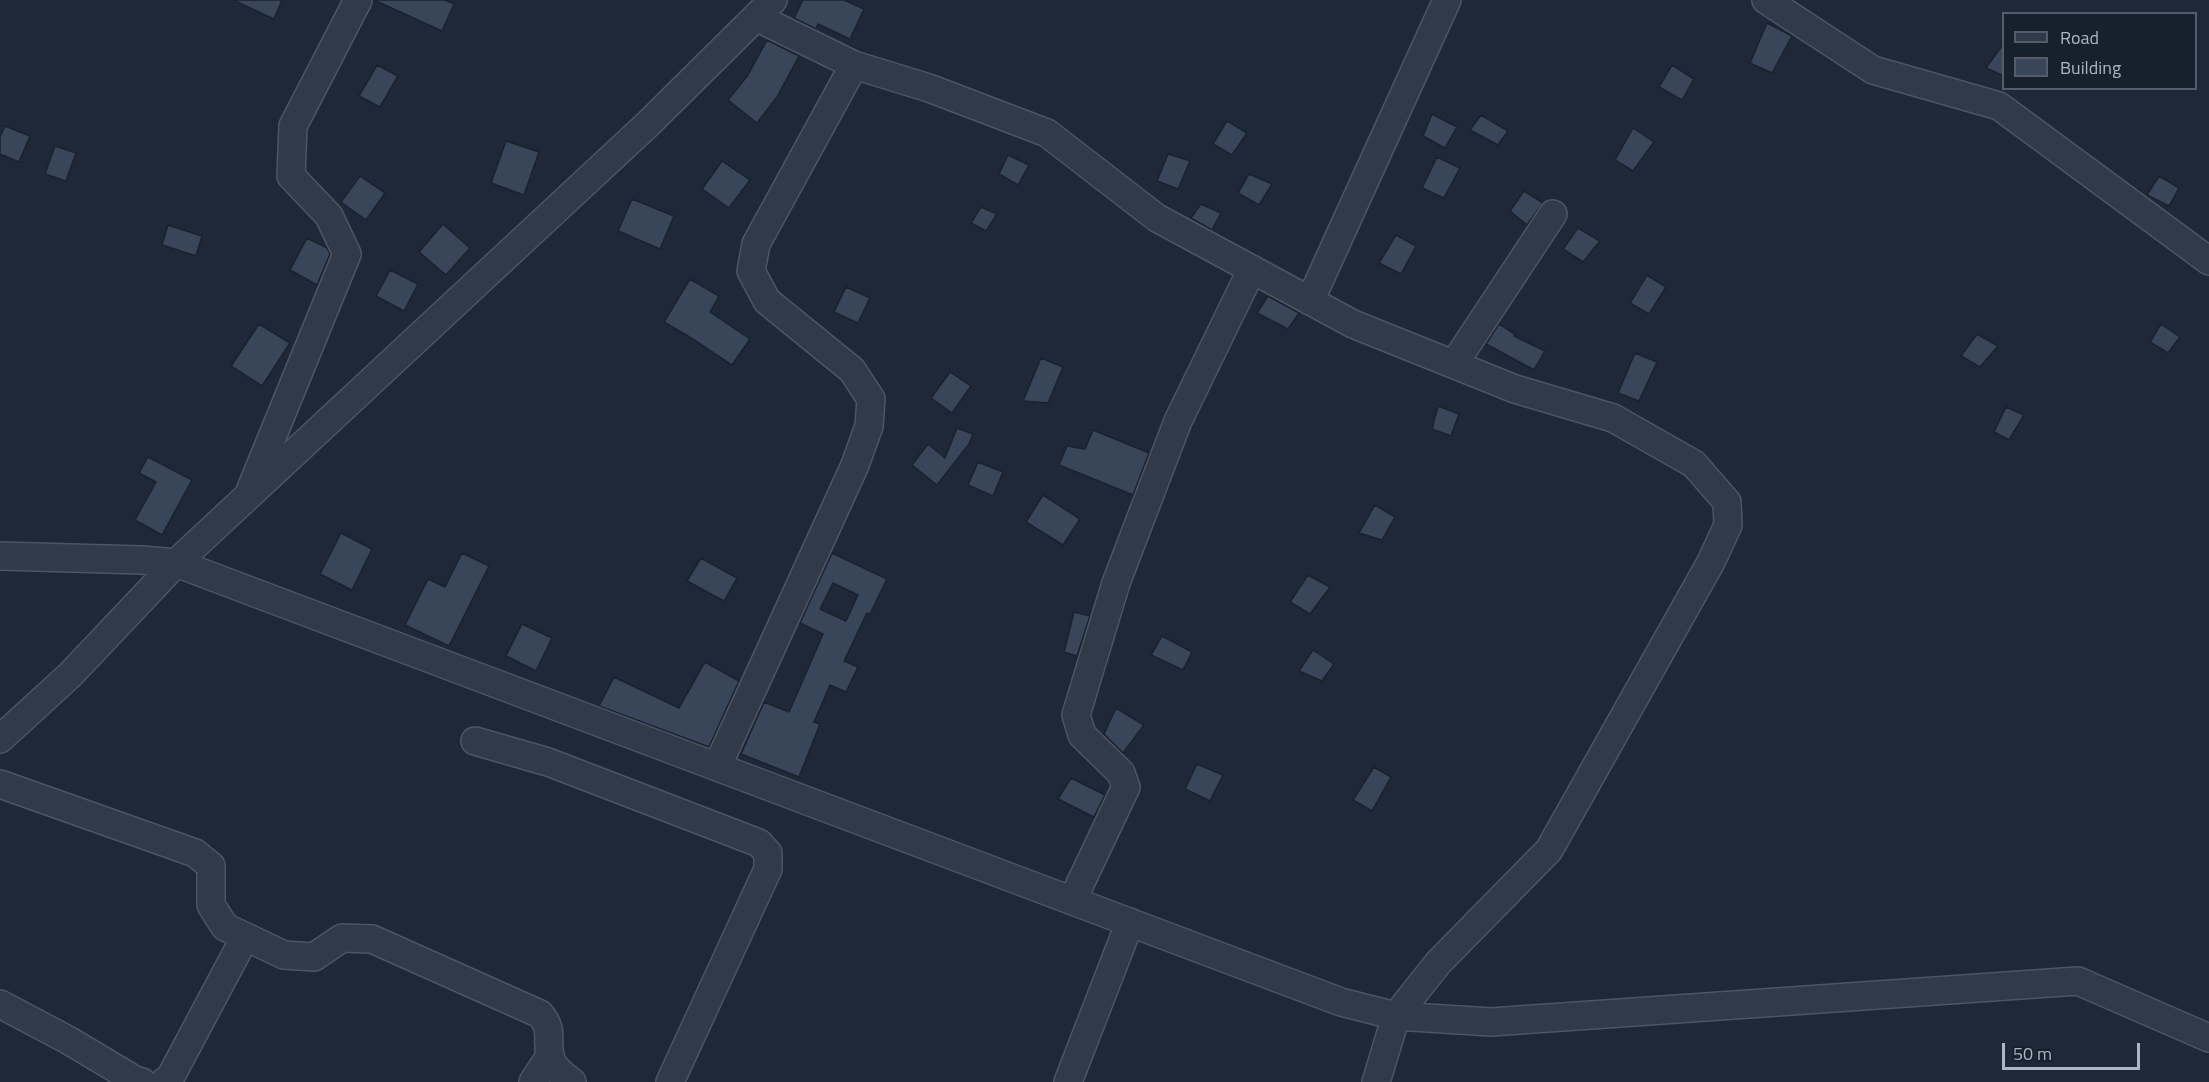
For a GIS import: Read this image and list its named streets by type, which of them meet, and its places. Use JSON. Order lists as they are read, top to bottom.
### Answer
{
  "legend": ["Road", "Building"],
  "scale_bar": "50 m"
}
